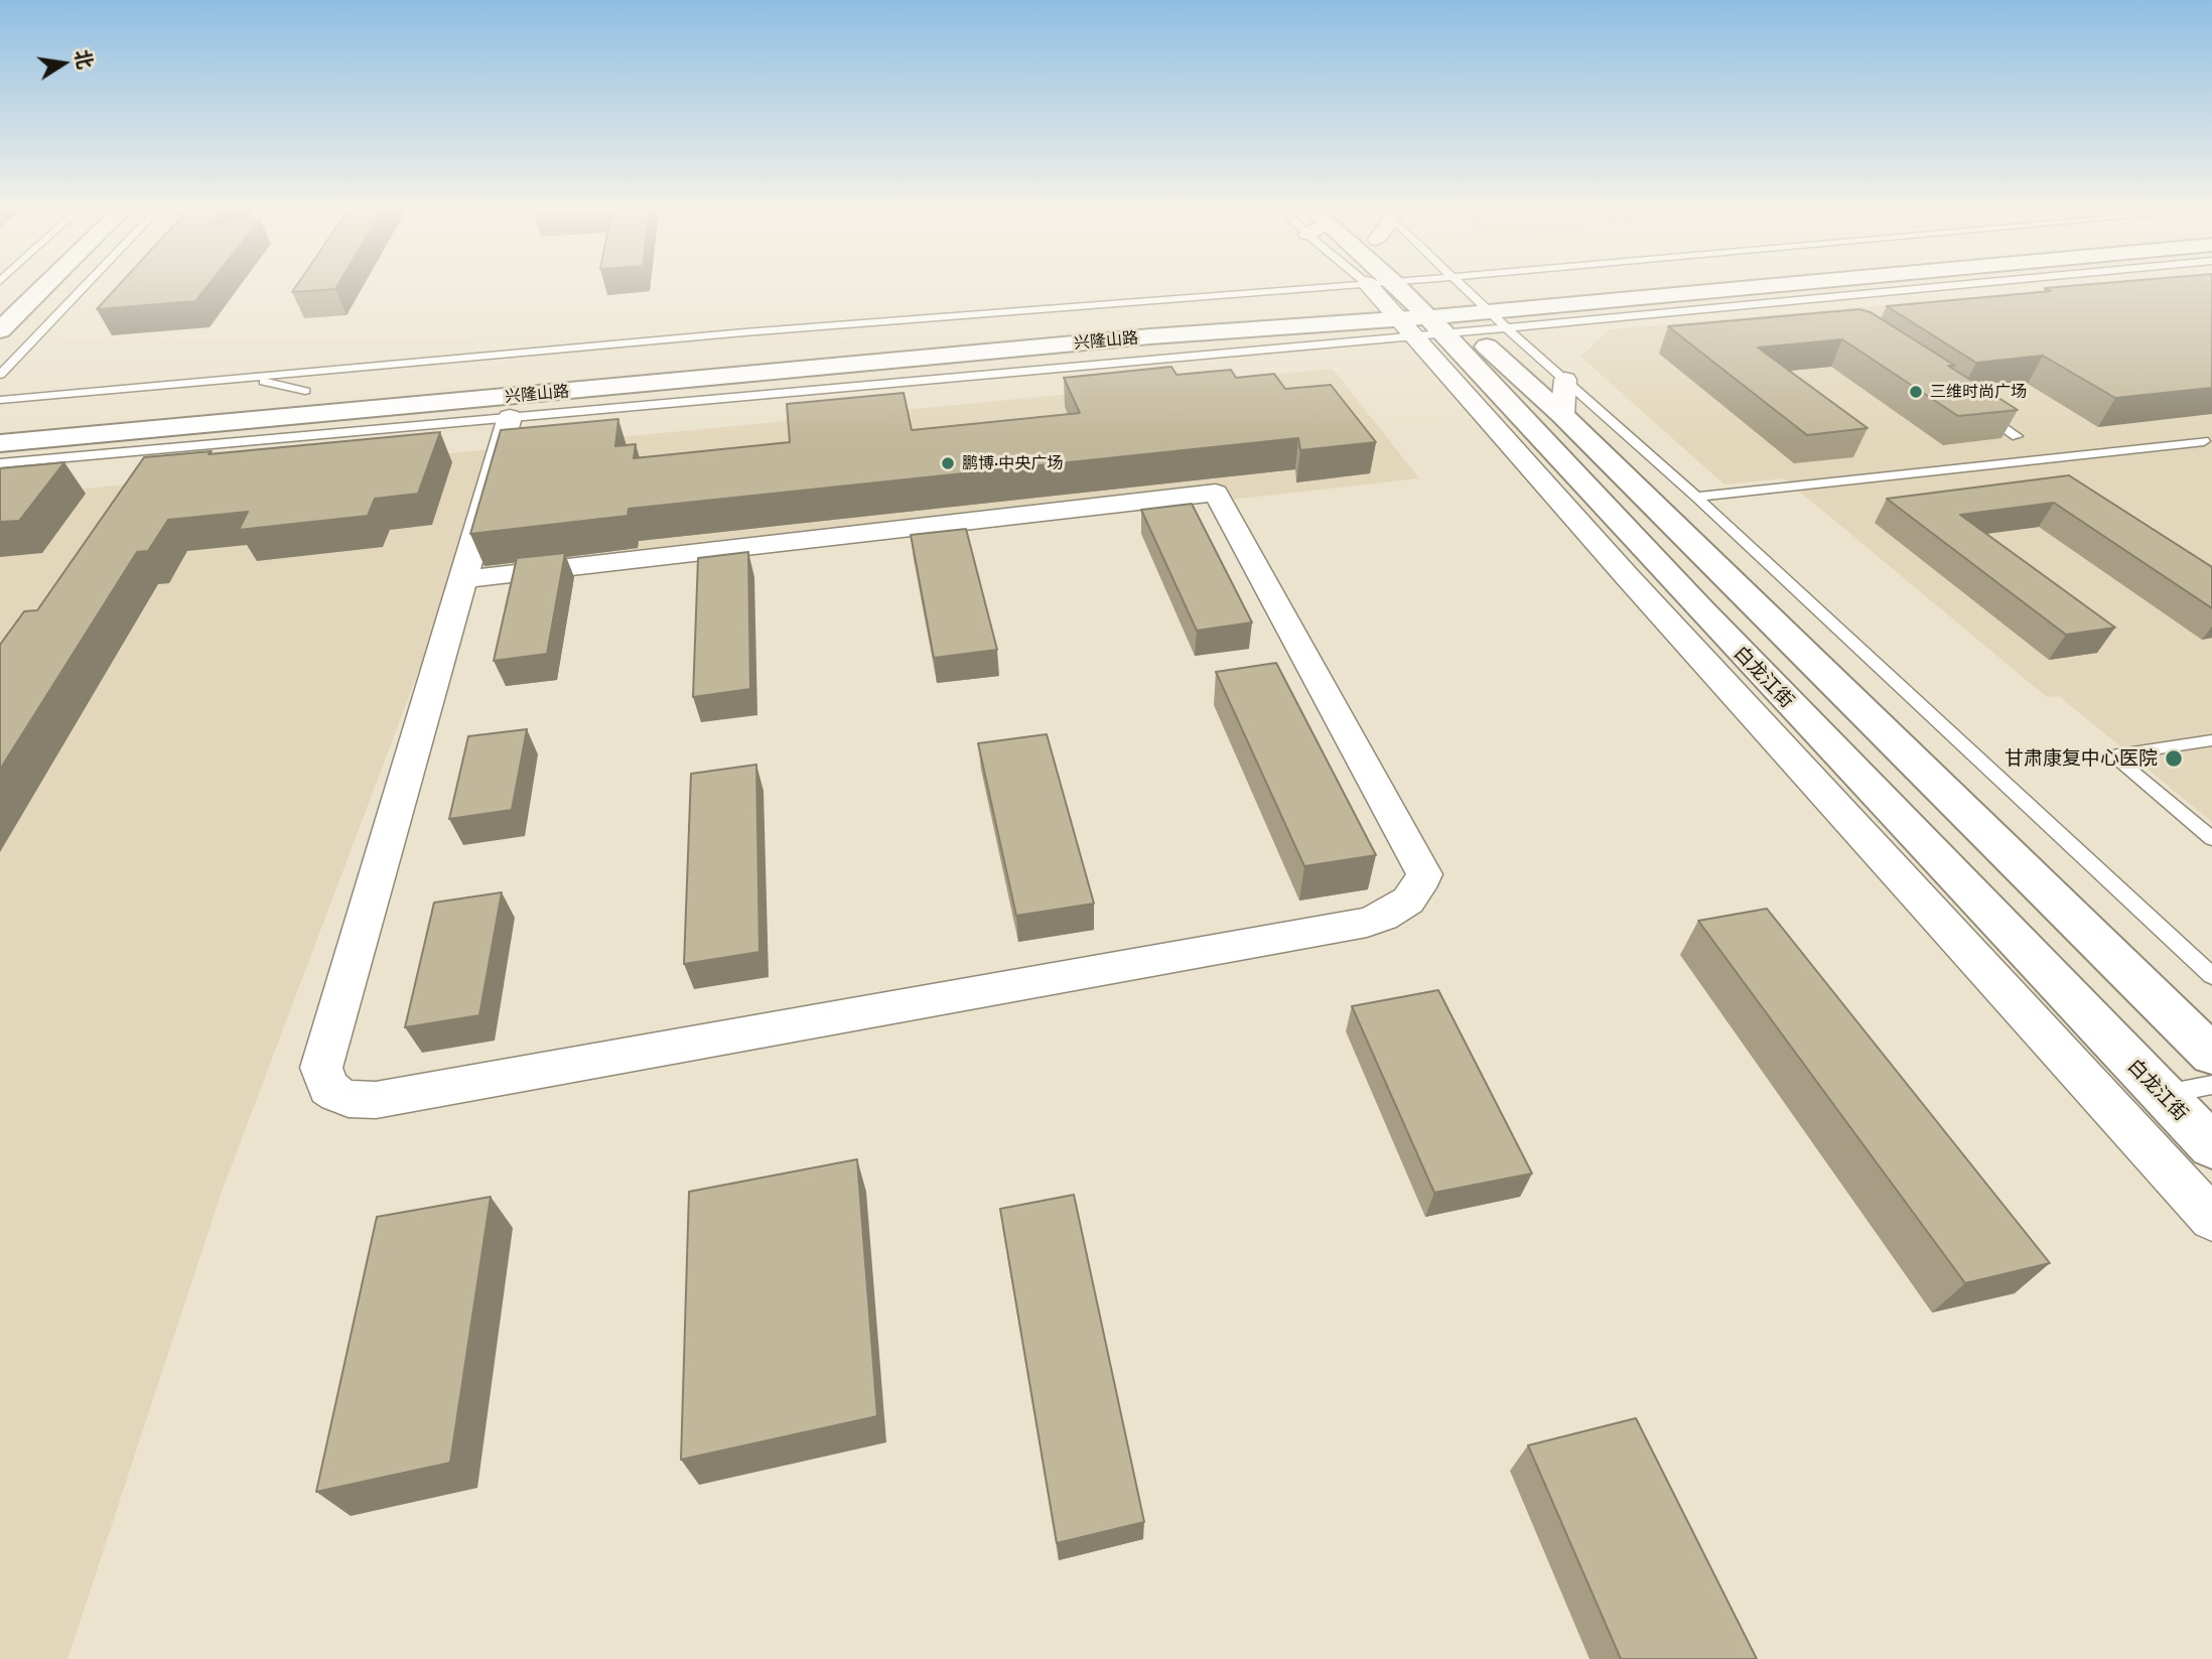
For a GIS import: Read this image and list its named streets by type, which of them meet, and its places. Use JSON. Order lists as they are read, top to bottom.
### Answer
{
  "streets": {
    "street": ["兴隆山路", "白龙江街"]
  },
  "crossings": [
    ["兴隆山路", "白龙江街"]
  ],
  "places": ["三维时尚广场", "鹏博·中央广场", "甘肃康复中心医院"],
  "north": "right"
}
